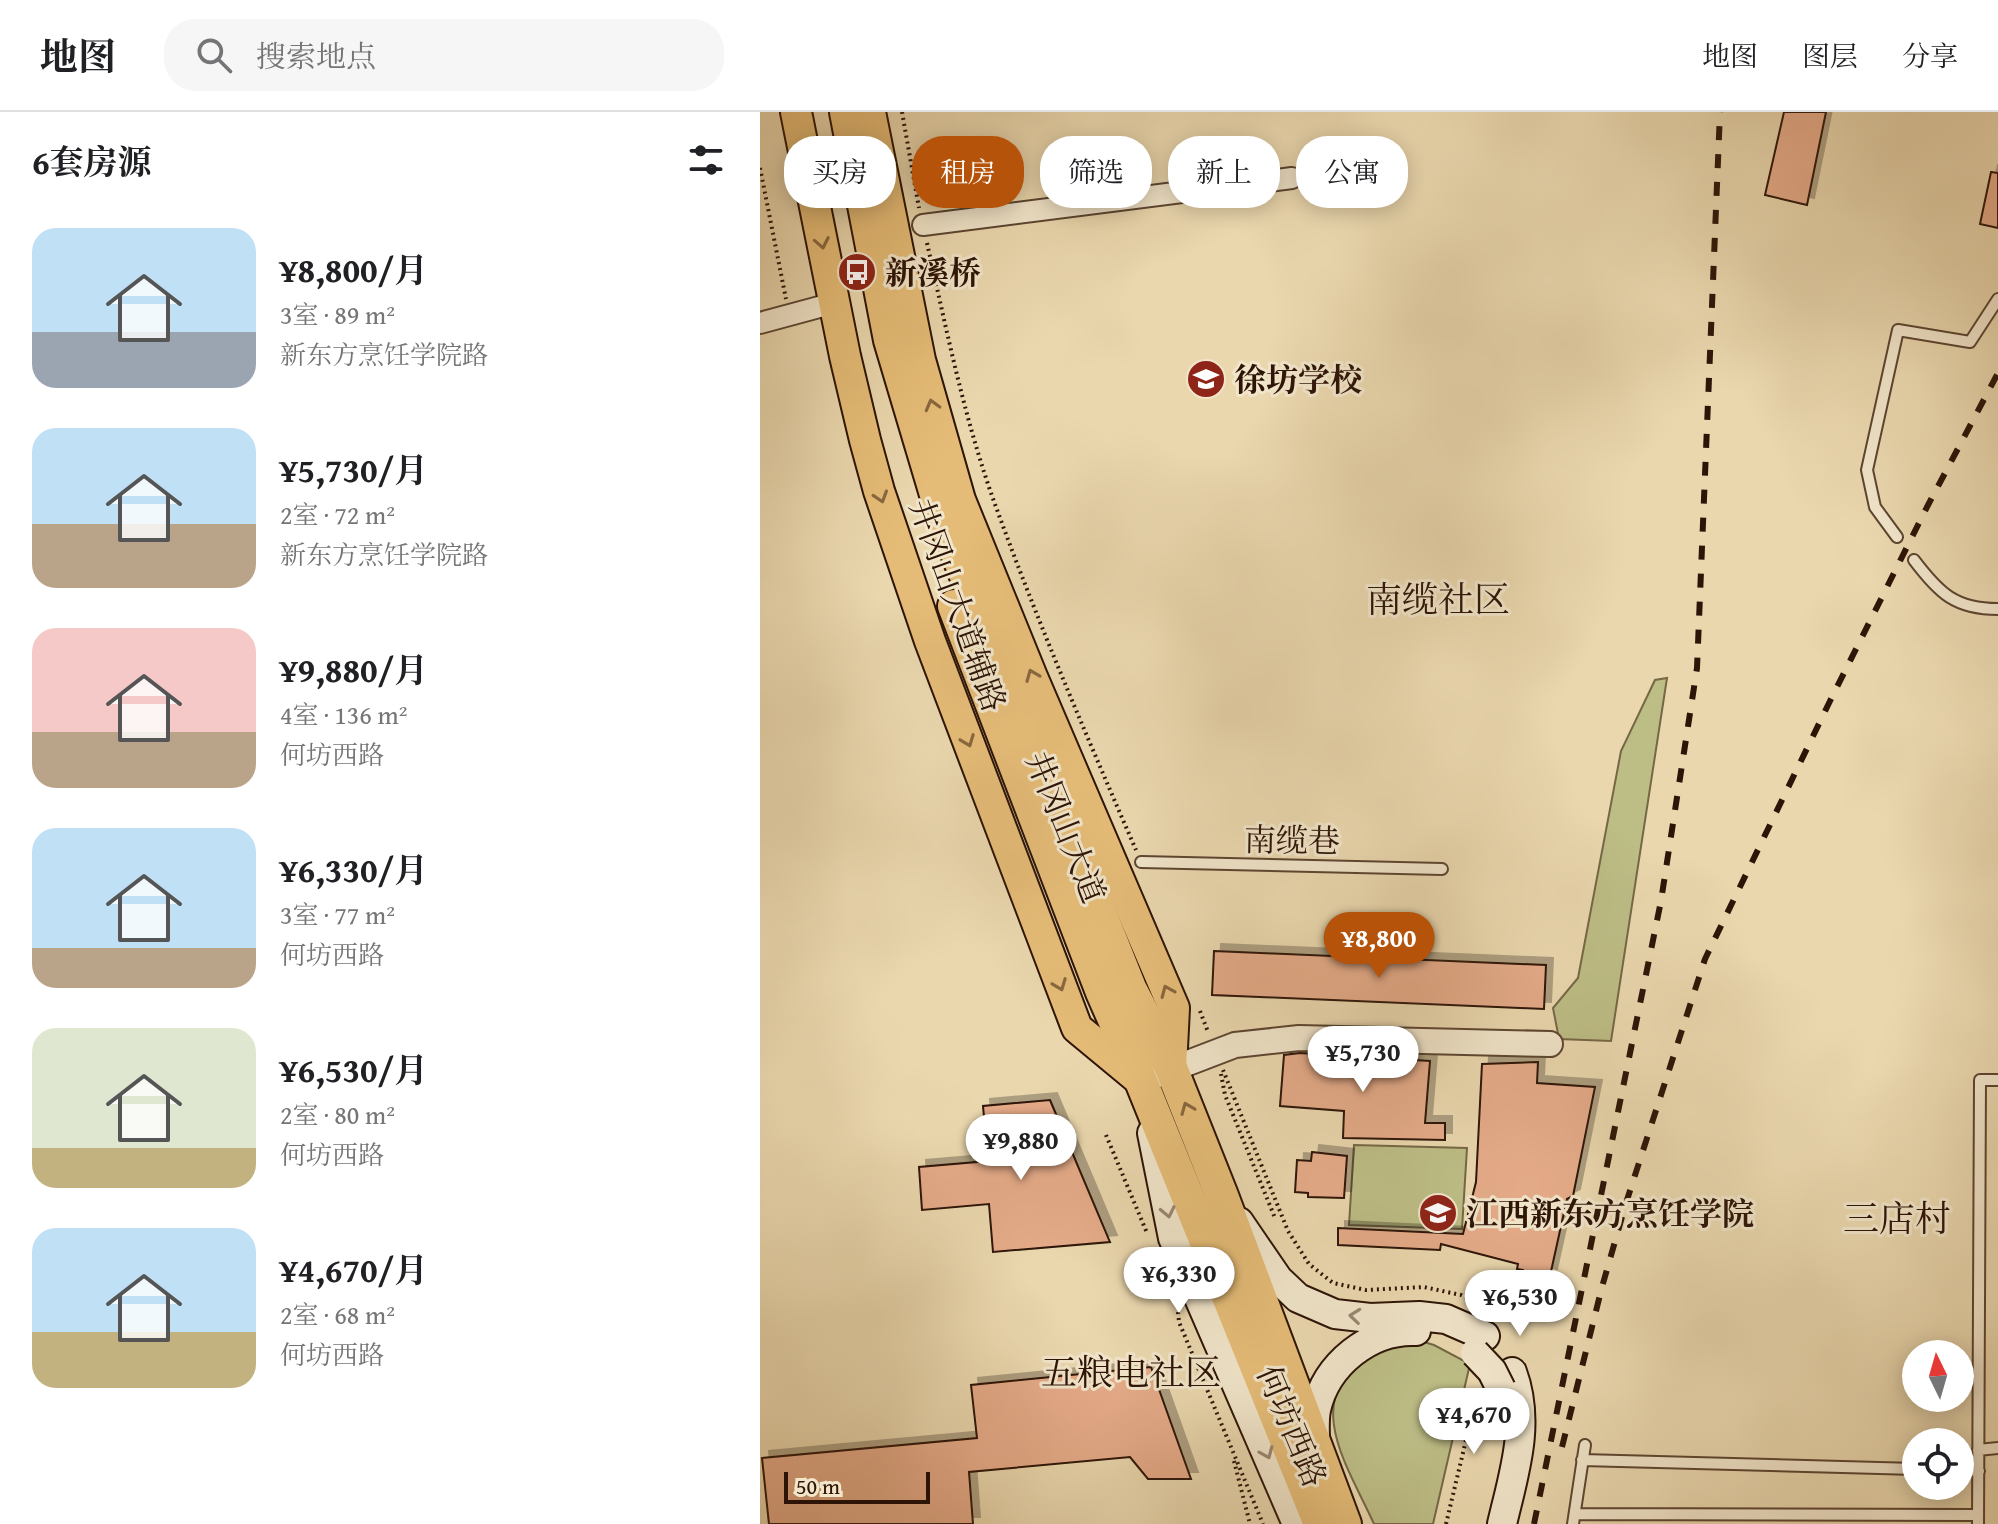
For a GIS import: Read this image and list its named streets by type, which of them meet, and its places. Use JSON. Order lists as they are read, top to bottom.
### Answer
{
  "streets": {
    "highway": ["井冈山大道"],
    "main road": ["井冈山大道辅路", "何坊西路"],
    "lane": ["南缆巷"]
  },
  "crossings": [
    ["井冈山大道辅路", "井冈山大道"],
    ["井冈山大道辅路", "何坊西路"],
    ["井冈山大道", "何坊西路"]
  ],
  "districts": ["南缆社区", "三店村", "五粮电社区"],
  "places": {
    "bus stop": ["新溪桥"],
    "school or university": ["徐坊学校", "江西新东方烹饪学院"]
  },
  "scale_bar": "50 m",
  "north": "top",
  "page": {
    "header": "地图",
    "search": "搜索地点",
    "nav": ["地图", "图层", "分享"],
    "heading": "6套房源",
    "chip": [
      "买房",
      "租房",
      "筛选",
      "新上",
      "公寓"
    ],
    "list": [
      {
        "name": "¥8,800/月",
        "note": "3室 · 89 m² · 新东方烹饪学院路"
      },
      {
        "name": "¥5,730/月",
        "note": "2室 · 72 m² · 新东方烹饪学院路"
      },
      {
        "name": "¥9,880/月",
        "note": "4室 · 136 m² · 何坊西路"
      },
      {
        "name": "¥6,330/月",
        "note": "3室 · 77 m² · 何坊西路"
      },
      {
        "name": "¥6,530/月",
        "note": "2室 · 80 m² · 何坊西路"
      },
      {
        "name": "¥4,670/月",
        "note": "2室 · 68 m² · 何坊西路"
      }
    ],
    "price": [
      "¥8,800",
      "¥5,730",
      "¥9,880",
      "¥6,330",
      "¥6,530",
      "¥4,670"
    ],
    "scale": "50 m"
  }
}
